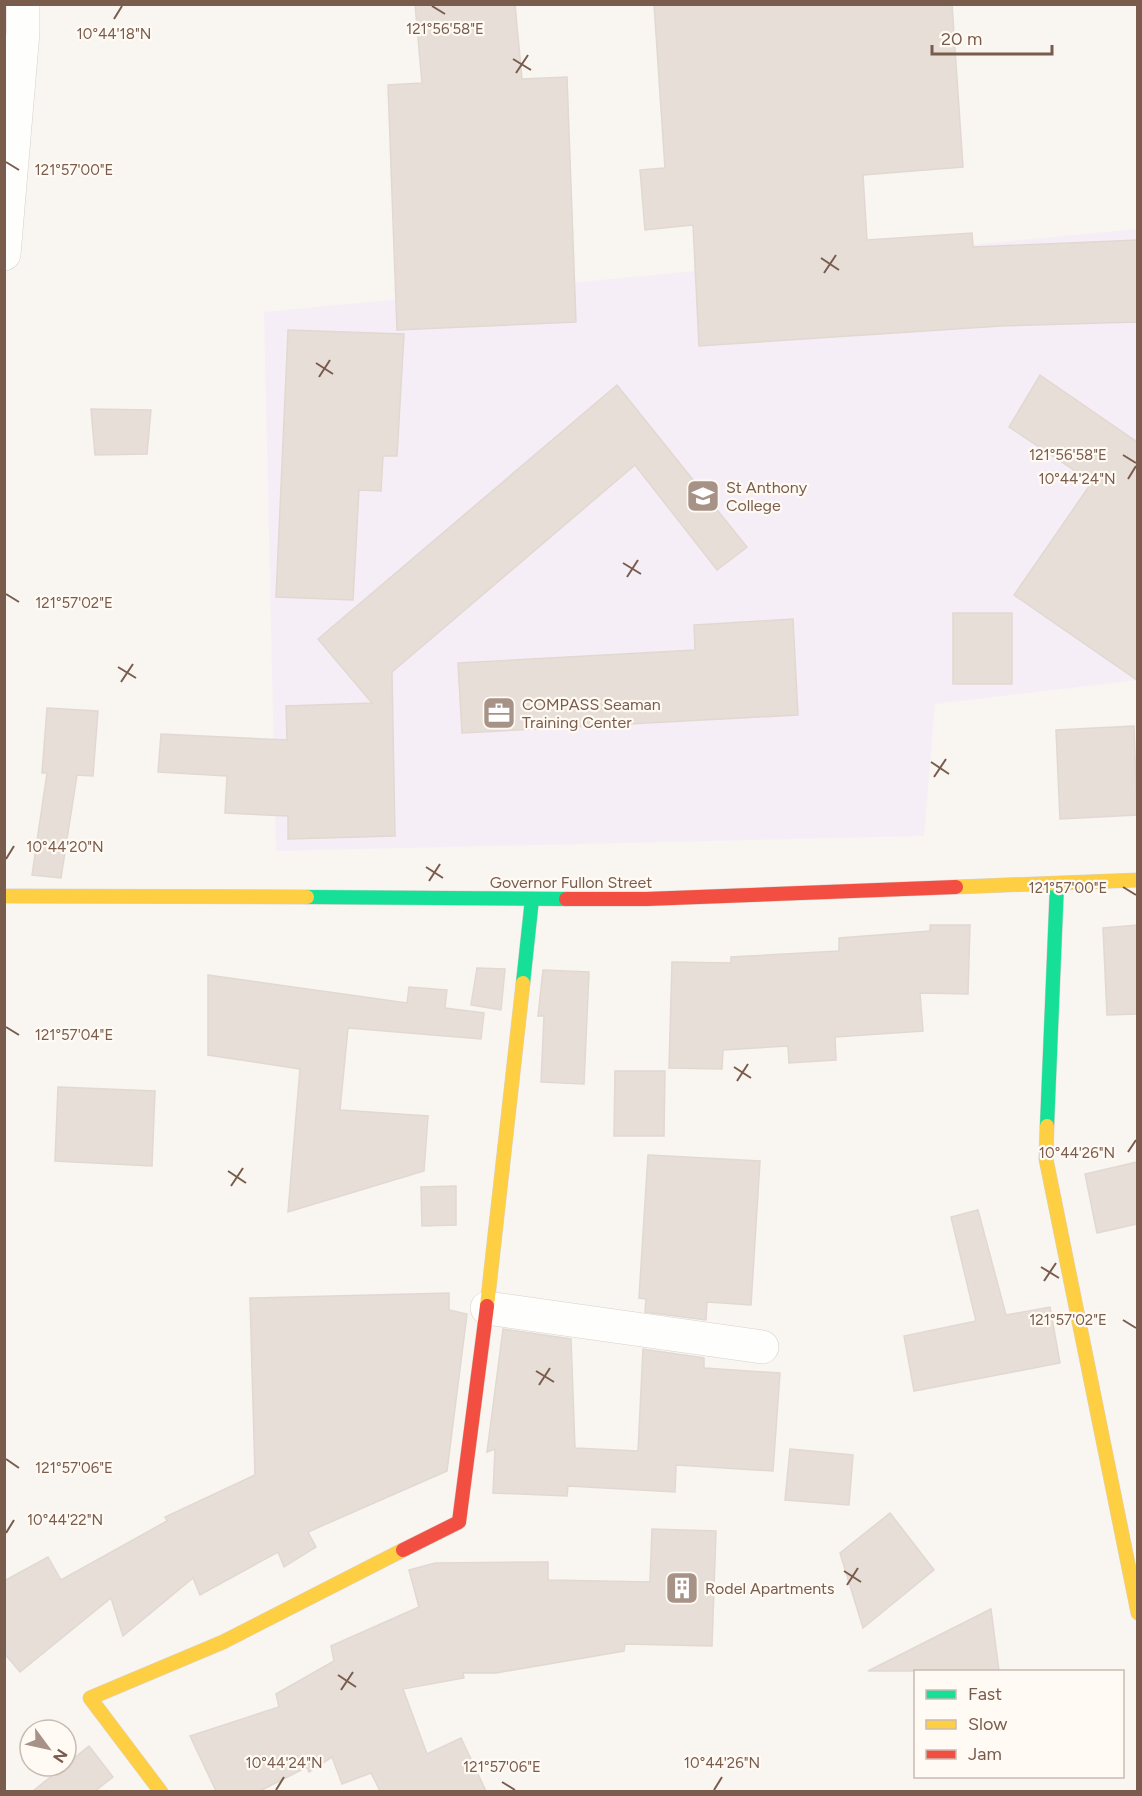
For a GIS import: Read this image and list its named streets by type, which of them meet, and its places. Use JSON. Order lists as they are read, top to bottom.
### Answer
{
  "streets": {
    "street": ["Governor Fullon Street"]
  },
  "places": {
    "school or university": ["St Anthony College"],
    "office": ["COMPASS Seaman Training Center"],
    "building": ["Rodel Apartments"]
  },
  "legend": ["Fast", "Slow", "Jam"],
  "scale_bar": "20 m",
  "north": "bottom right",
  "coordinates": [
    "121°56'58\"E",
    "10°44'18\"N",
    "121°57'00\"E",
    "10°44'24\"N",
    "121°57'02\"E",
    "10°44'20\"N",
    "121°57'04\"E",
    "10°44'26\"N",
    "121°57'06\"E",
    "10°44'22\"N"
  ]
}
